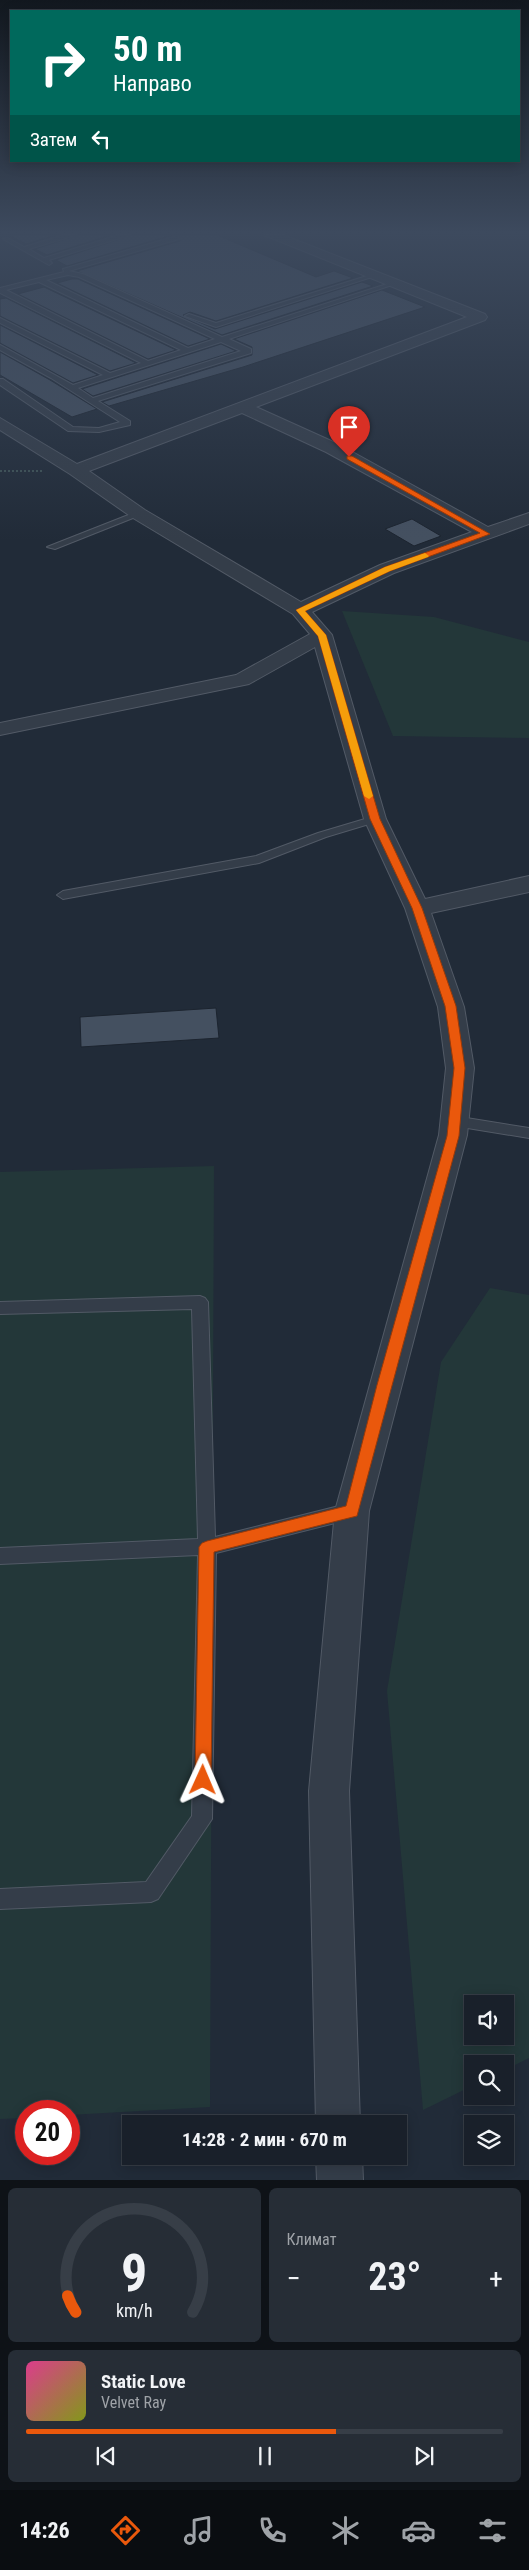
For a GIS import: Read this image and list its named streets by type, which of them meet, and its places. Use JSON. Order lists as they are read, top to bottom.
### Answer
{
  "page": {
    "turn": ["50 m", "Направо"],
    "then": "Затем",
    "limit": "20",
    "trip": "14:28 · 2 мин · 670 m",
    "tile": "Климат",
    "heat": ["−", "23°", "+"],
    "song": ["Static Love", "Velvet Ray"],
    "tabs": "14:26",
    "gauge": ["9", "km/h"]
  }
}
